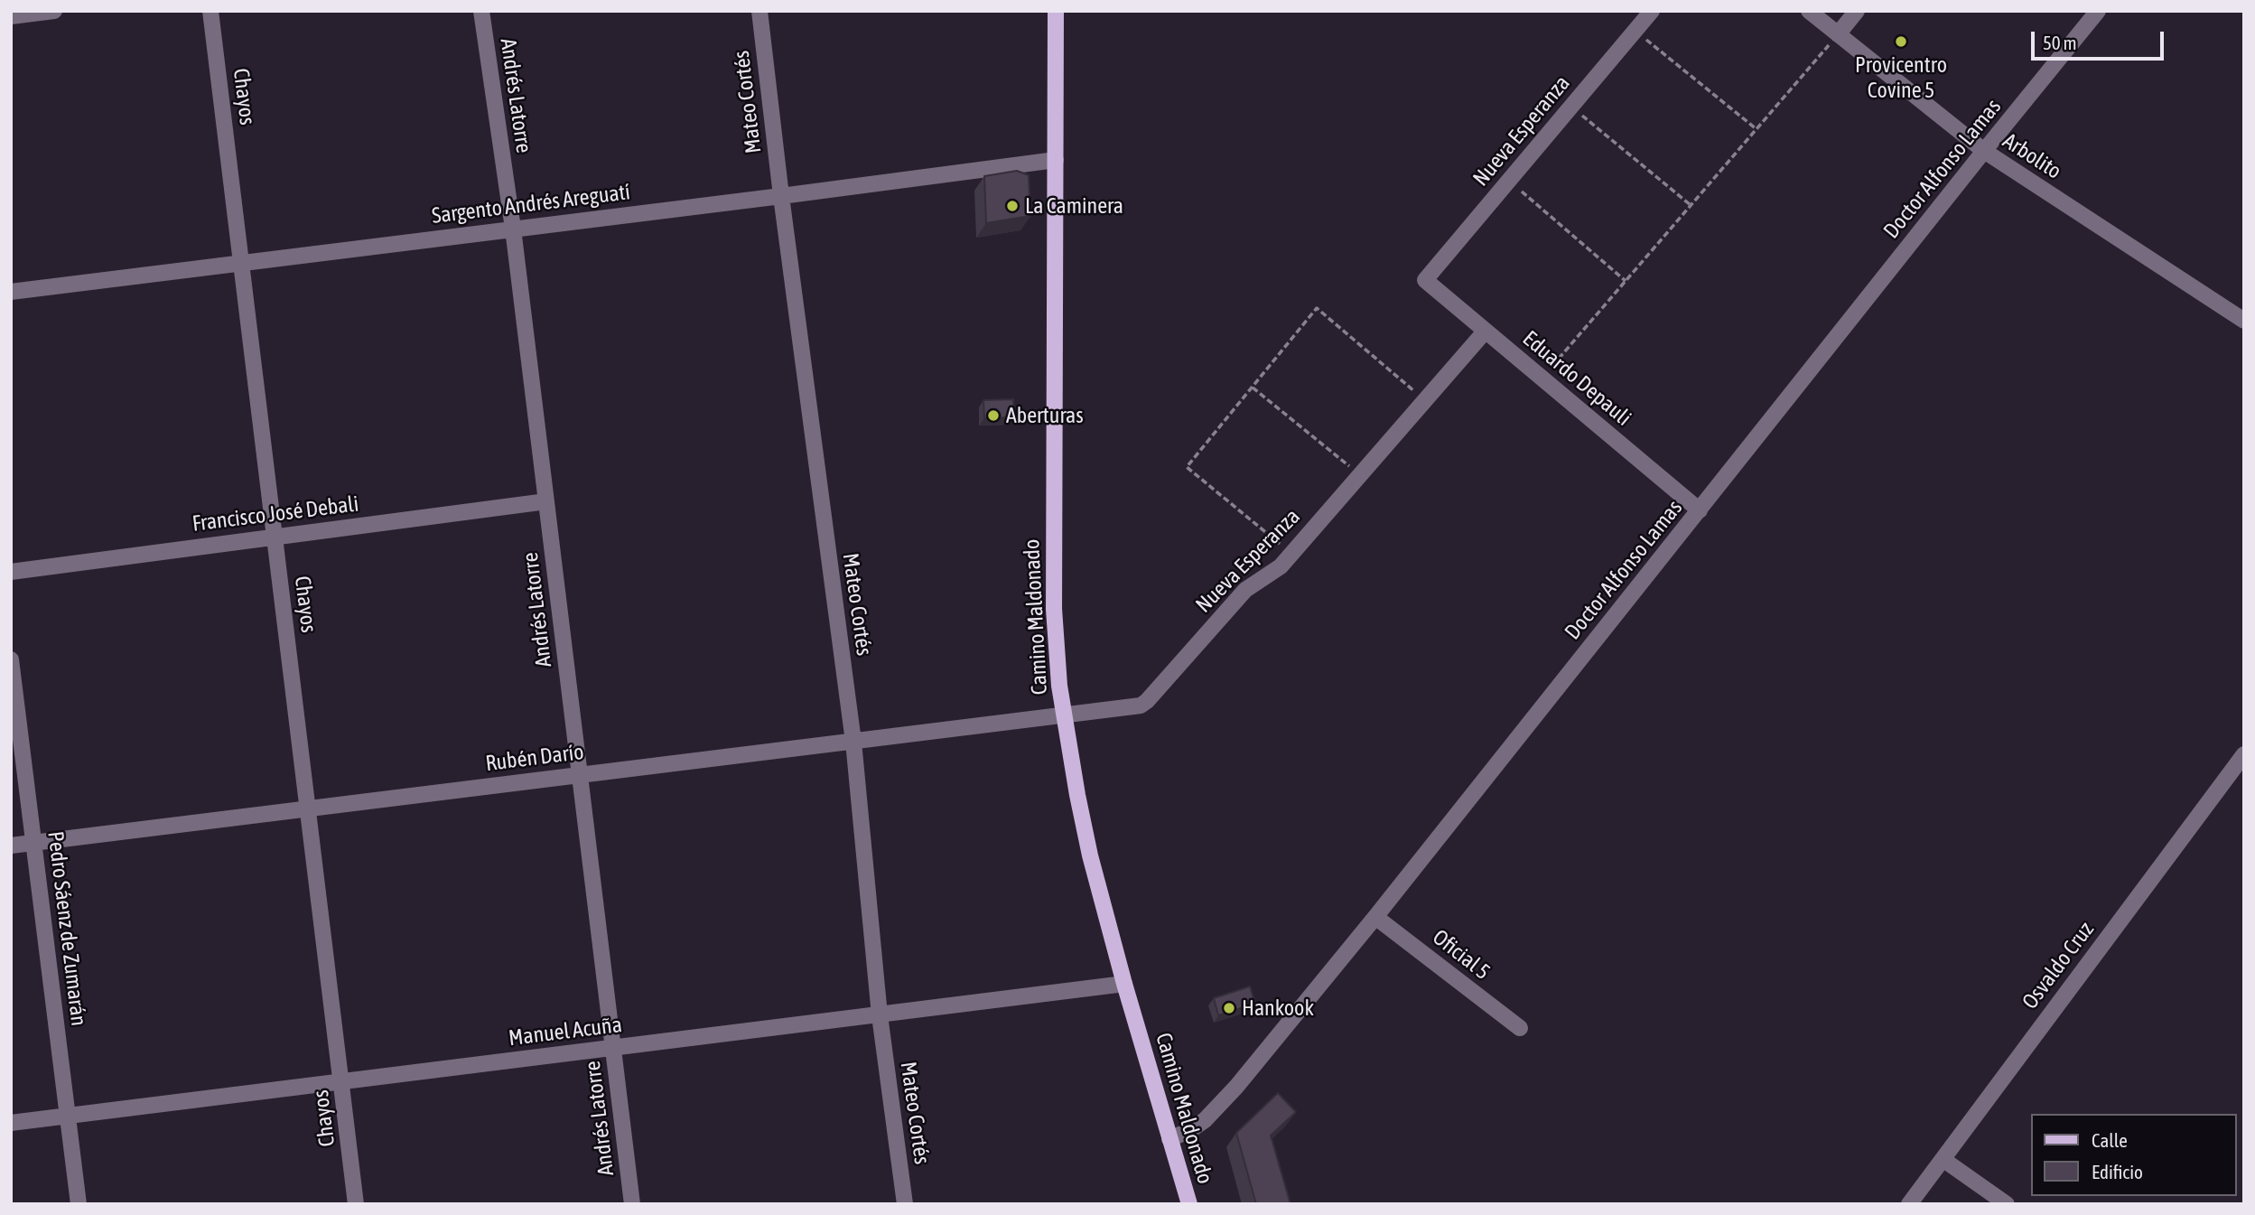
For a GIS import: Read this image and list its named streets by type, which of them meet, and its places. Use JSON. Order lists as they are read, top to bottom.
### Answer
{
  "streets": {
    "main road": ["Camino Maldonado"],
    "street": [
      "Andrés Latorre",
      "Chayos",
      "Mateo Cortés",
      "Nueva Esperanza",
      "Arbolito",
      "Doctor Alfonso Lamas",
      "Sargento Andrés Areguatí",
      "Eduardo Depauli",
      "Francisco José Debali",
      "Rubén Darío",
      "Pedro Sáenz de Zumarán",
      "Oficial 5",
      "Osvaldo Cruz",
      "Manuel Acuña"
    ]
  },
  "crossings": [
    ["Andrés Latorre", "Sargento Andrés Areguatí"],
    ["Andrés Latorre", "Francisco José Debali"],
    ["Andrés Latorre", "Rubén Darío"],
    ["Andrés Latorre", "Manuel Acuña"],
    ["Chayos", "Sargento Andrés Areguatí"],
    ["Chayos", "Francisco José Debali"],
    ["Chayos", "Rubén Darío"],
    ["Chayos", "Manuel Acuña"],
    ["Mateo Cortés", "Sargento Andrés Areguatí"],
    ["Mateo Cortés", "Rubén Darío"],
    ["Mateo Cortés", "Manuel Acuña"],
    ["Nueva Esperanza", "Eduardo Depauli"],
    ["Nueva Esperanza", "Camino Maldonado"],
    ["Nueva Esperanza", "Rubén Darío"],
    ["Arbolito", "Doctor Alfonso Lamas"],
    ["Doctor Alfonso Lamas", "Eduardo Depauli"],
    ["Doctor Alfonso Lamas", "Camino Maldonado"],
    ["Doctor Alfonso Lamas", "Oficial 5"],
    ["Sargento Andrés Areguatí", "Camino Maldonado"],
    ["Camino Maldonado", "Rubén Darío"],
    ["Camino Maldonado", "Manuel Acuña"],
    ["Rubén Darío", "Pedro Sáenz de Zumarán"],
    ["Pedro Sáenz de Zumarán", "Manuel Acuña"]
  ],
  "places": [
    "Provicentro Covine 5",
    "La Caminera",
    "Aberturas",
    "Hankook"
  ],
  "legend": ["Calle", "Edificio"],
  "scale_bar": "50 m"
}
